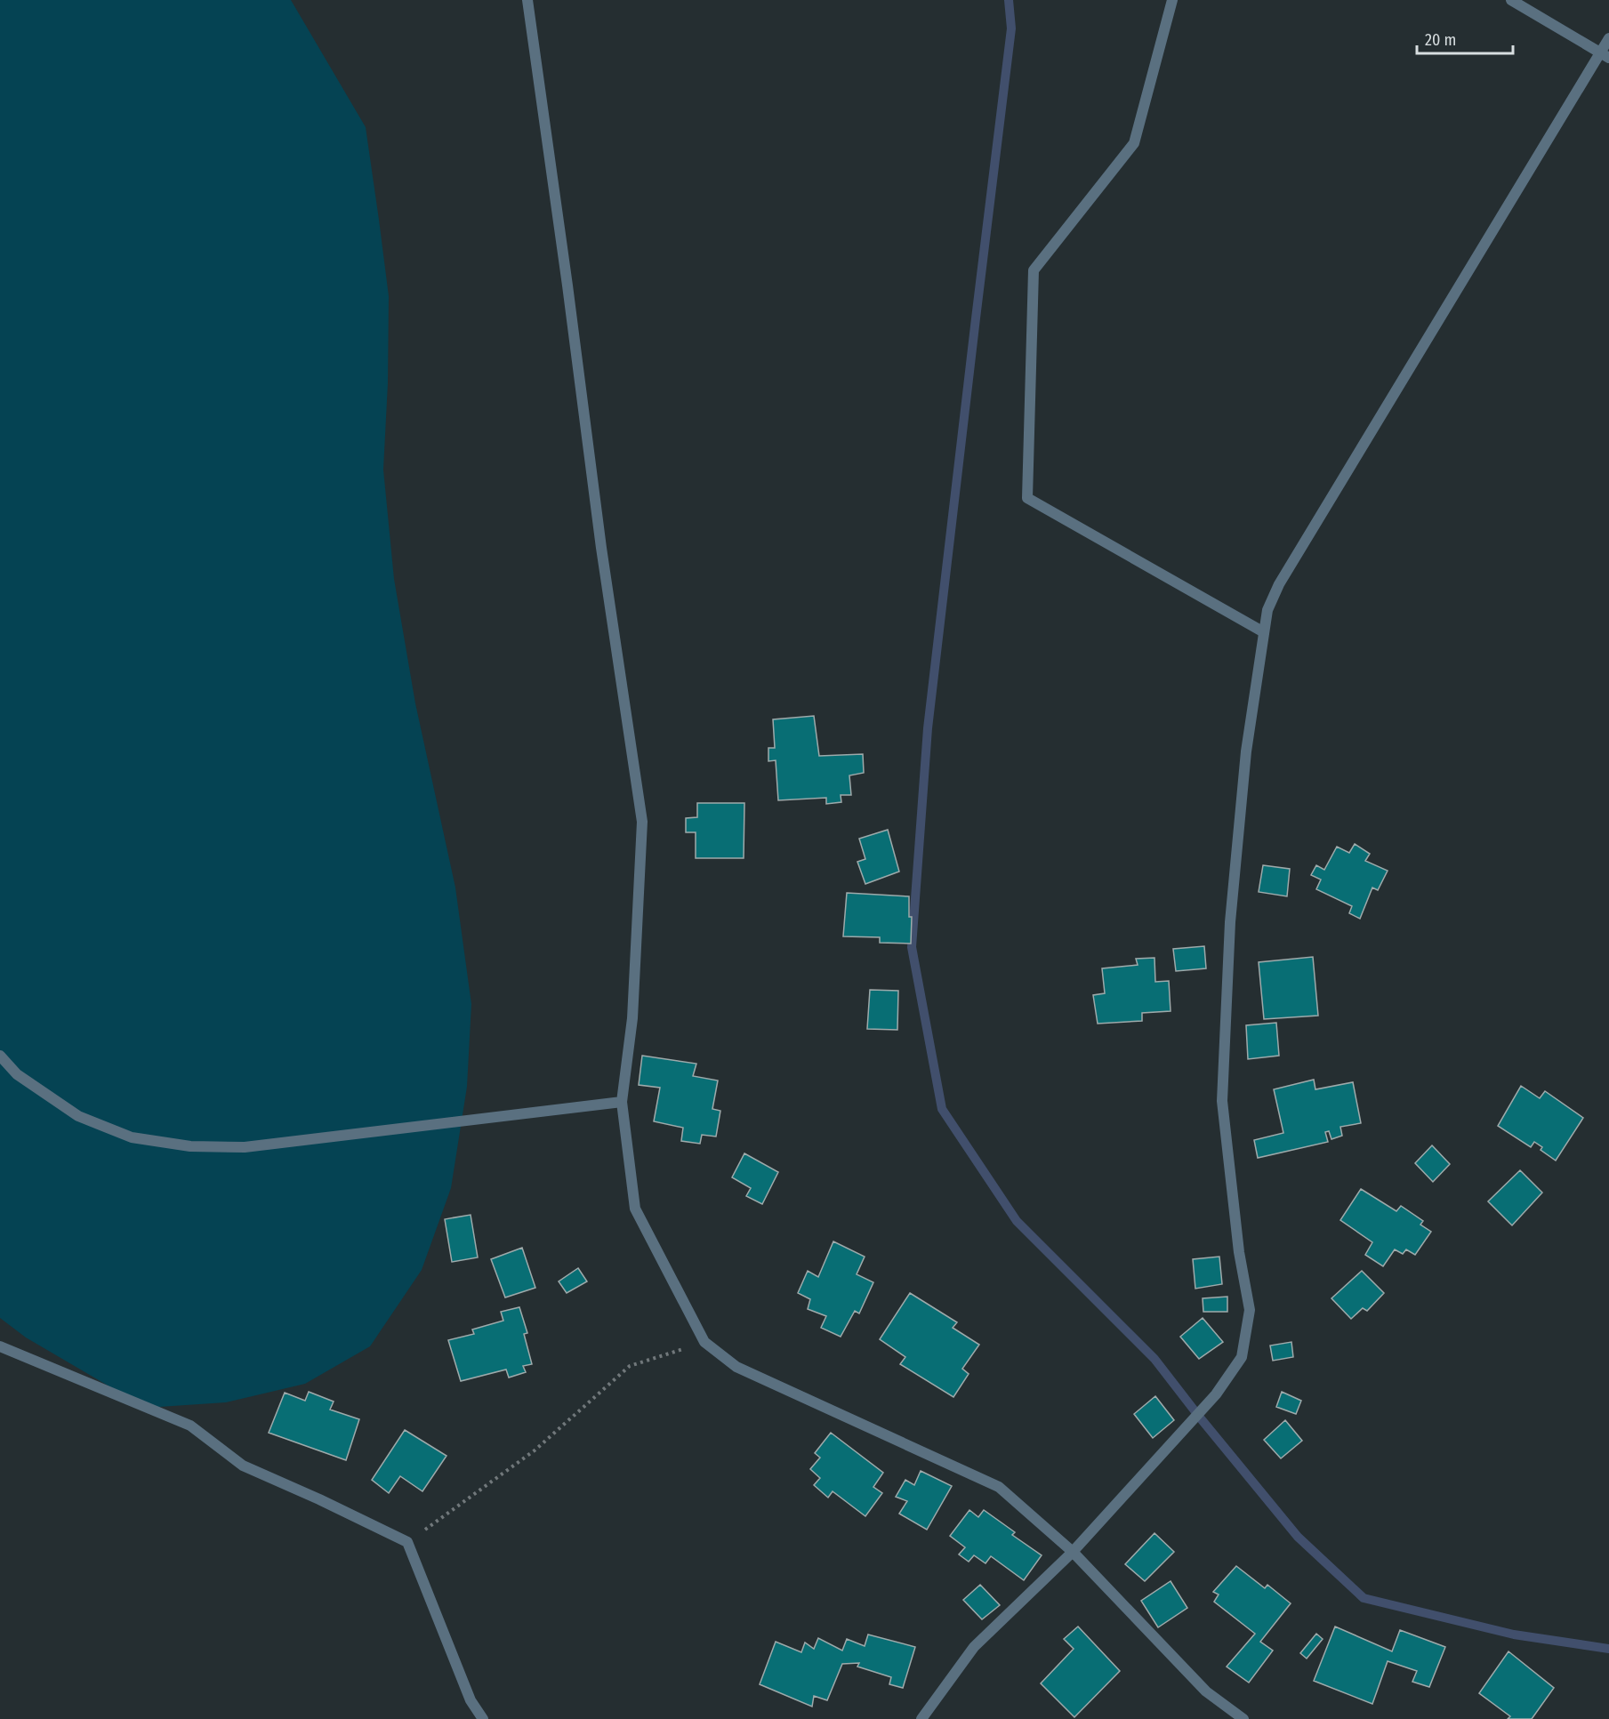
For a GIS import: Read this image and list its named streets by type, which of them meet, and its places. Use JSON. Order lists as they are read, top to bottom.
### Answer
{
  "scale_bar": "20 m"
}
